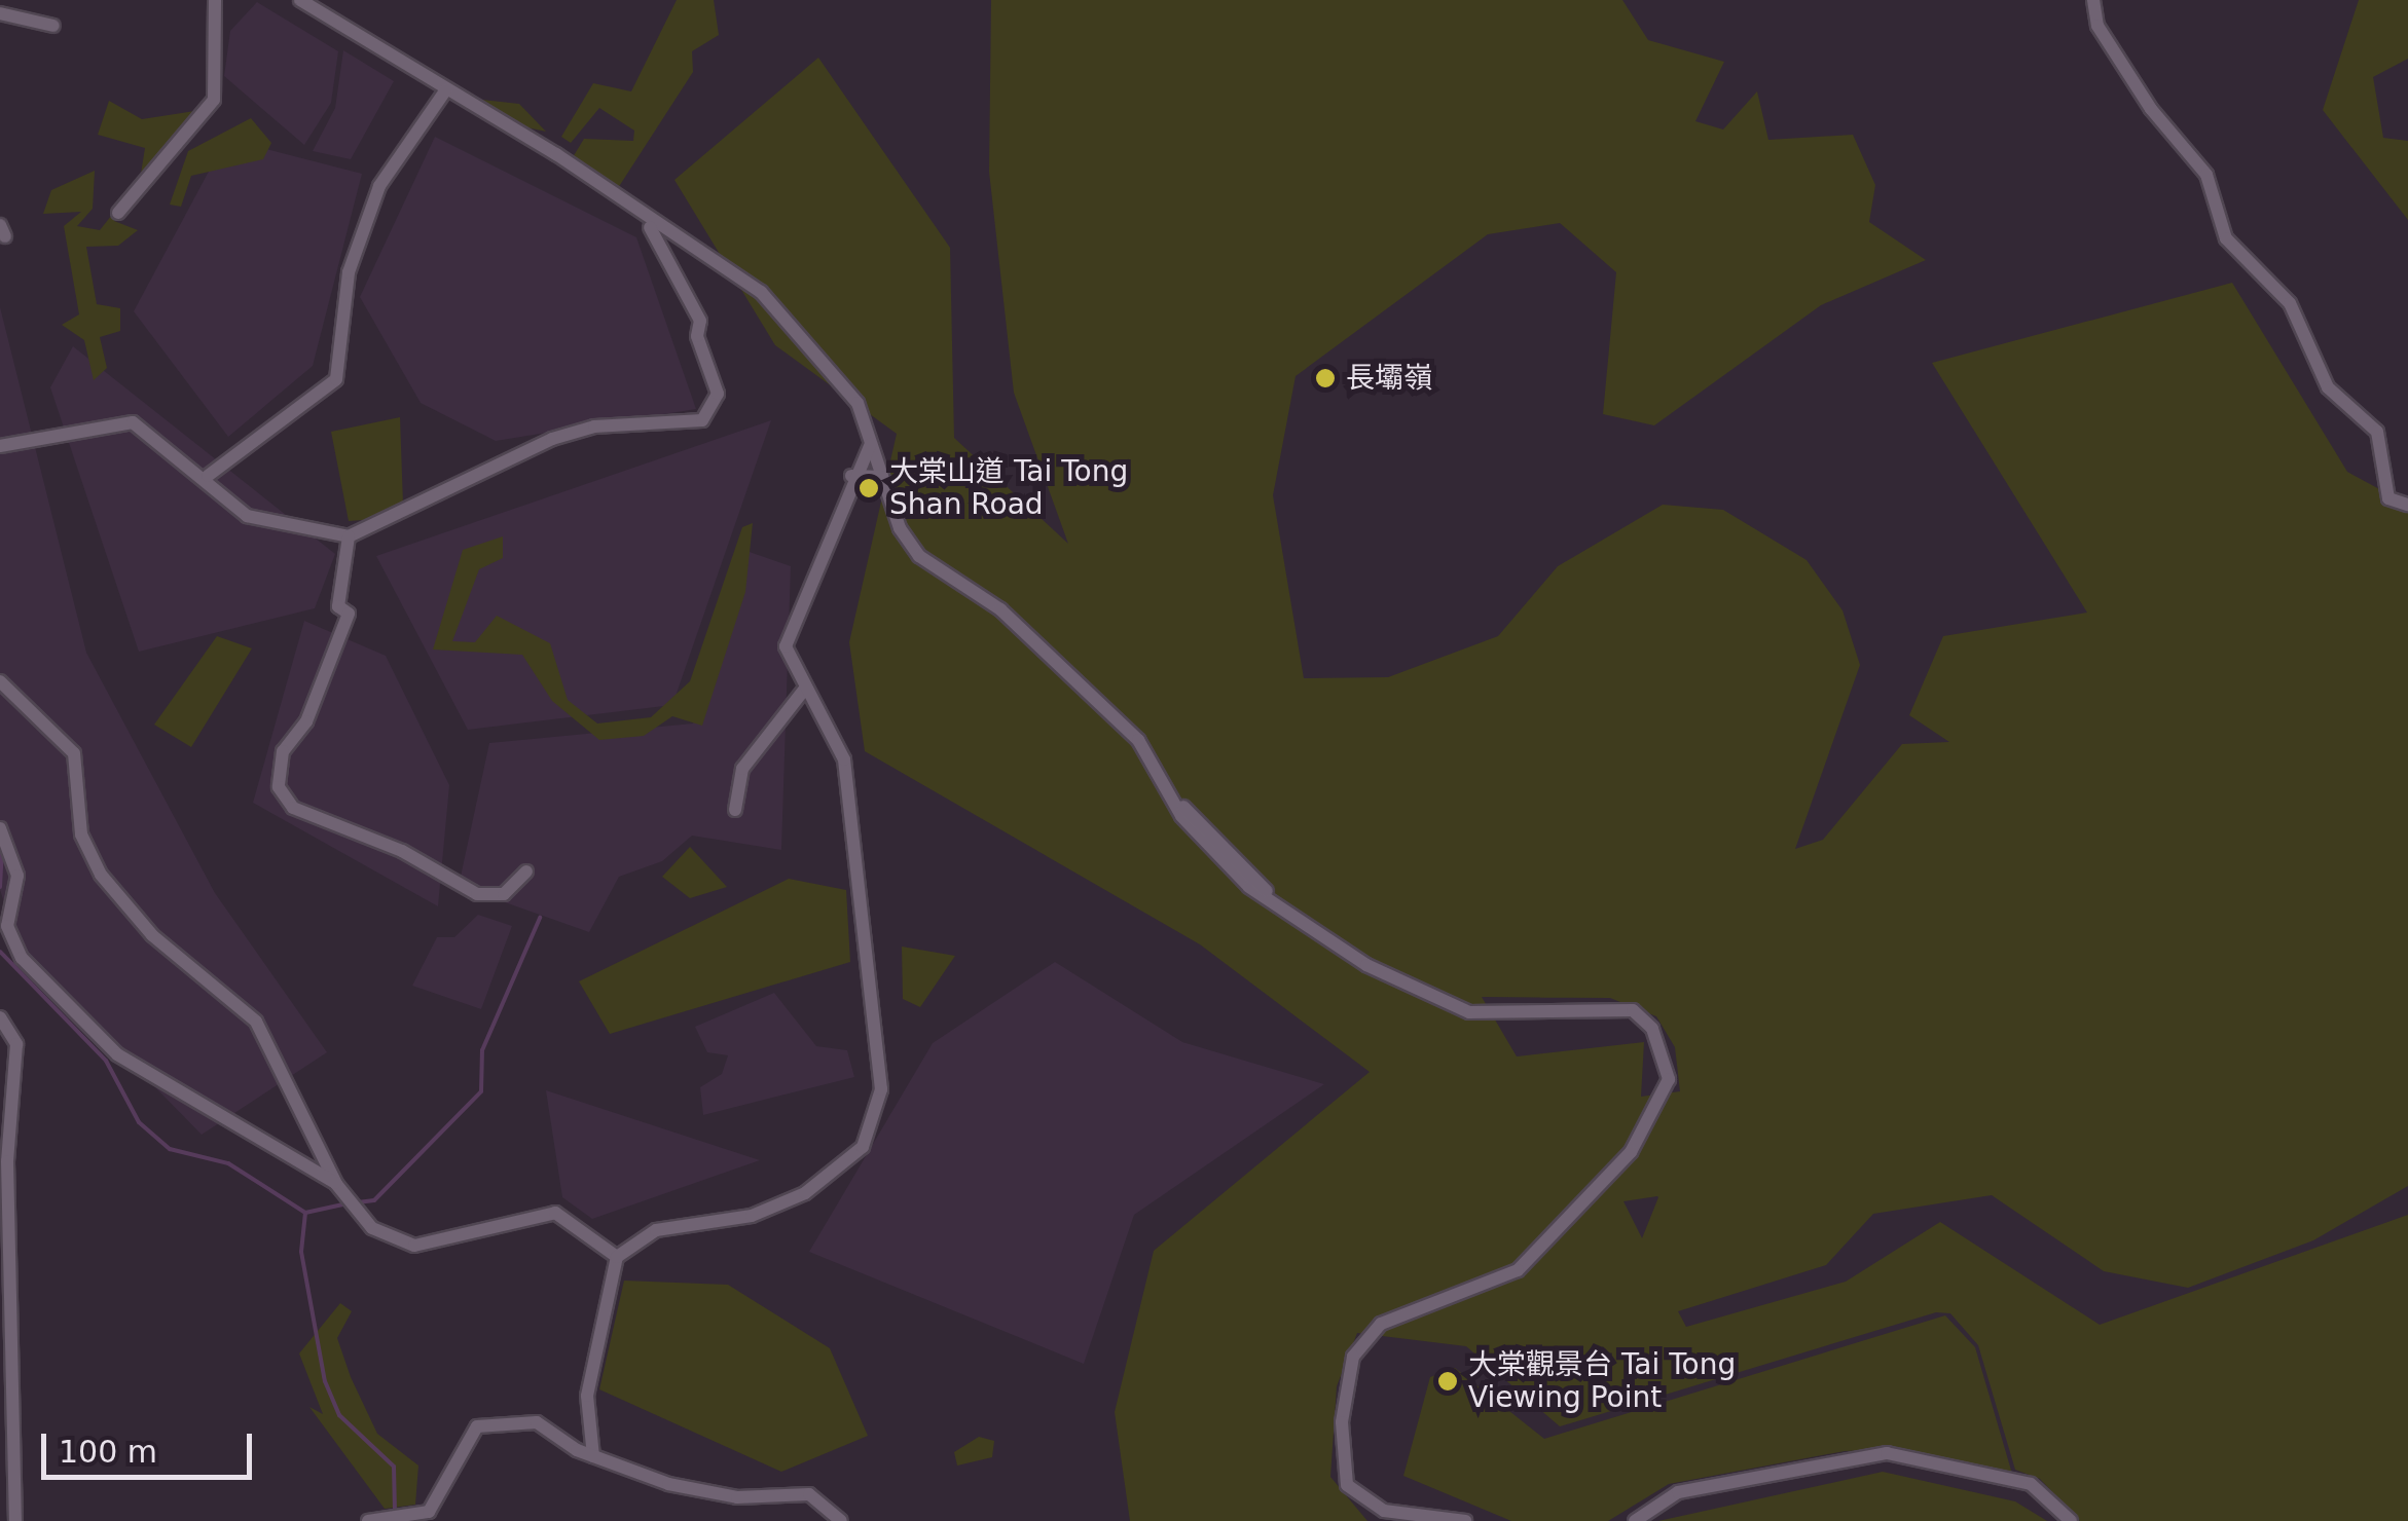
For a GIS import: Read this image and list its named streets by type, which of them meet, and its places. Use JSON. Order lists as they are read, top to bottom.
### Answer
{
  "places": ["長壩嶺", "大棠山道 Tai Tong Shan Road", "大棠觀景台 Tai Tong Viewing Point"],
  "scale_bar": "100 m"
}
